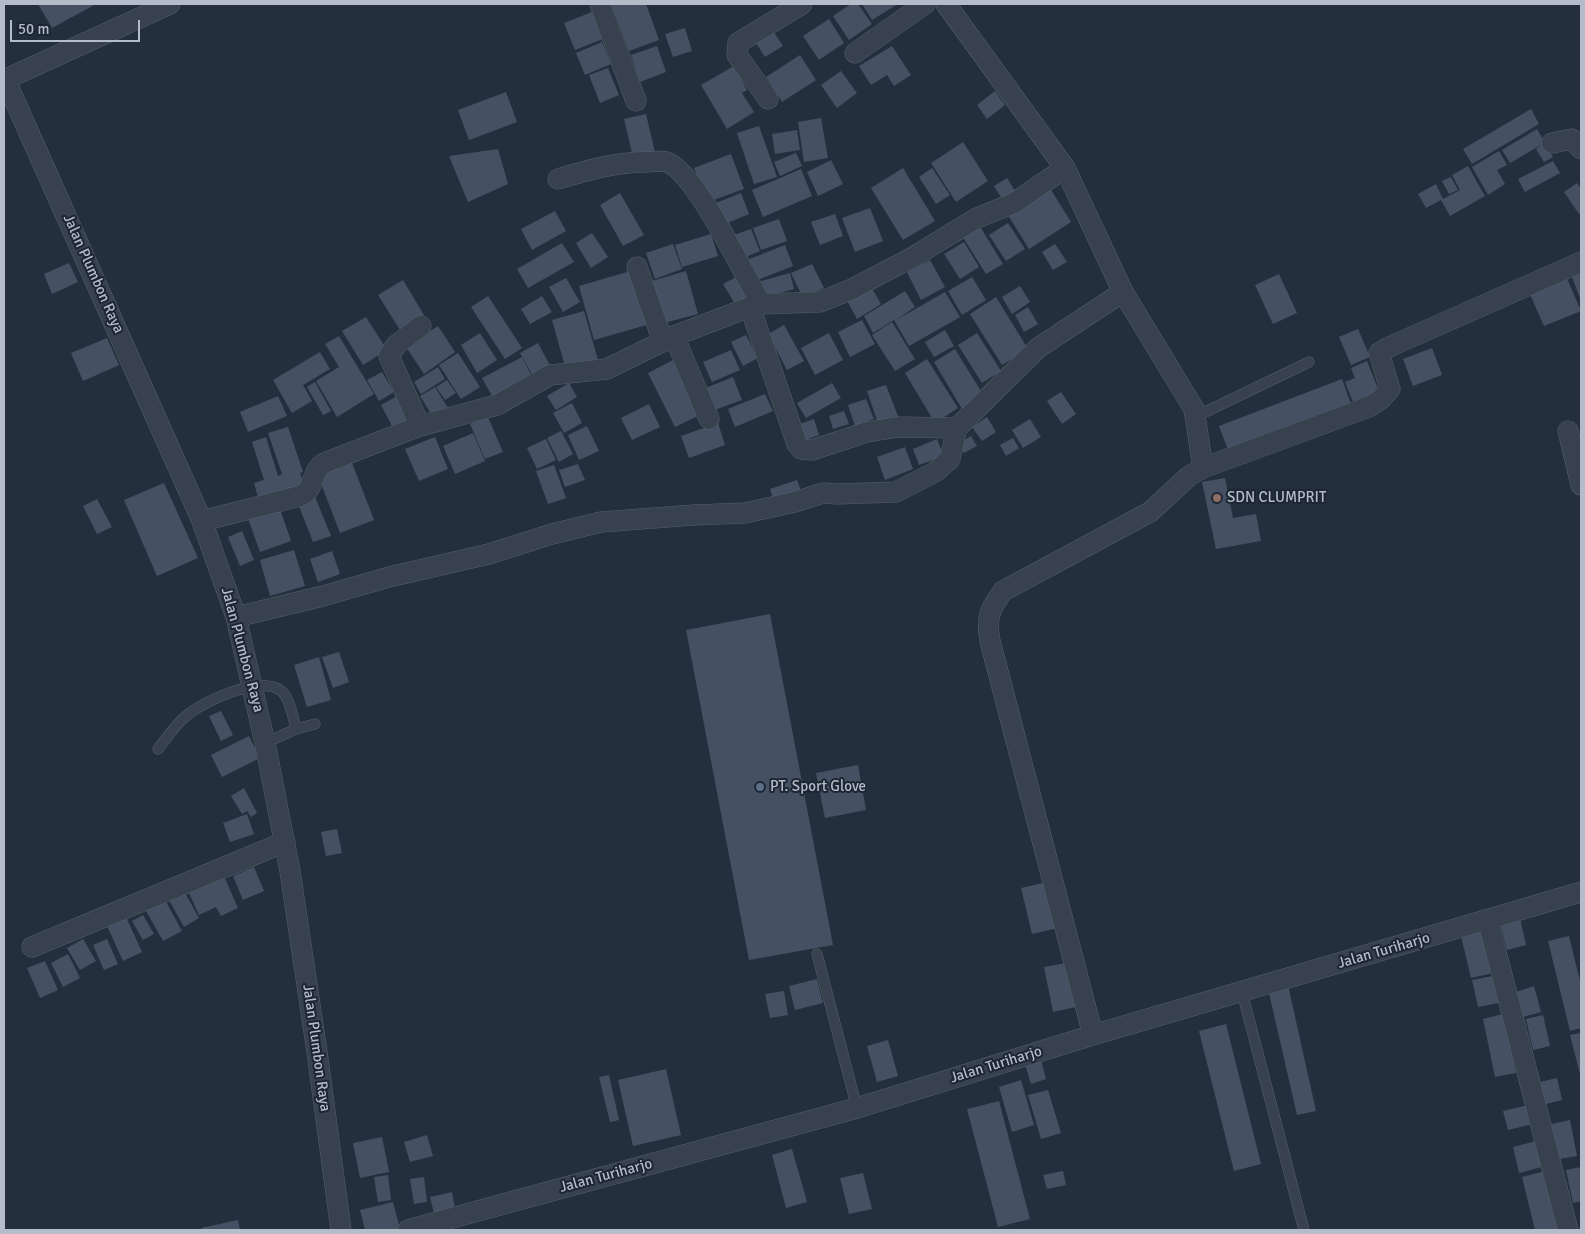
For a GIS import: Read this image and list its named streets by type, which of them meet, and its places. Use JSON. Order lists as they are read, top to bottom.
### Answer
{
  "streets": {
    "street": ["Jalan Plumbon Raya", "Jalan Turiharjo"]
  },
  "places": ["SDN CLUMPRIT", "PT. Sport Glove"],
  "scale_bar": "50 m"
}
